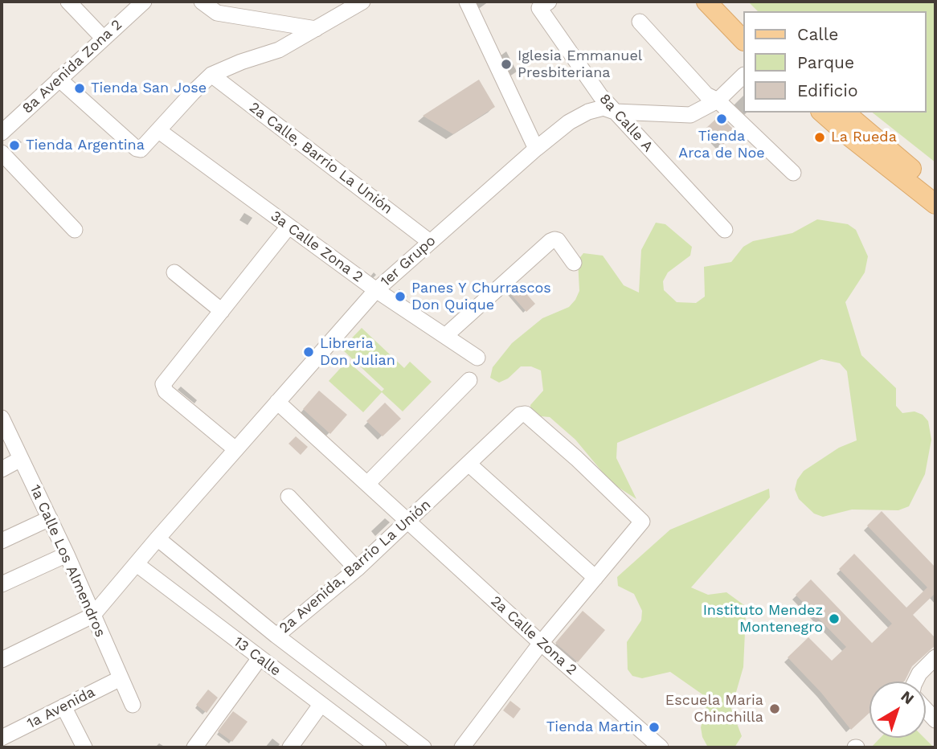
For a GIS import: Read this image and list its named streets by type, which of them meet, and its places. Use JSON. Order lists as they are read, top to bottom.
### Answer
{
  "streets": {
    "street": [
      "8a Avenida Zona 2",
      "8a Calle A",
      "2a Calle, Barrio La Unión",
      "3a Calle Zona 2",
      "1er Grupo",
      "1a Calle Los Almendros",
      "2a Avenida, Barrio La Unión",
      "2a Calle Zona 2",
      "13 Calle",
      "1a Avenida"
    ]
  },
  "crossings": [
    ["8a Calle A", "1er Grupo"],
    ["2a Calle, Barrio La Unión", "1er Grupo"],
    ["3a Calle Zona 2", "1er Grupo"],
    ["1er Grupo", "1a Calle Los Almendros"],
    ["1er Grupo", "2a Avenida, Barrio La Unión"],
    ["1er Grupo", "2a Calle Zona 2"],
    ["1er Grupo", "13 Calle"],
    ["1a Calle Los Almendros", "1a Avenida"],
    ["2a Avenida, Barrio La Unión", "2a Calle Zona 2"]
  ],
  "places": [
    "Iglesia Emmanuel Presbiteriana",
    "Tienda San Jose",
    "Tienda Arca de Noe",
    "La Rueda",
    "Tienda Argentina",
    "Panes Y Churrascos Don Quique",
    "Libreria Don Julian",
    "Instituto Mendez Montenegro",
    "Escuela Maria Chinchilla",
    "Tienda Martin"
  ],
  "legend": ["Calle", "Parque", "Edificio"],
  "north": "top right"
}
